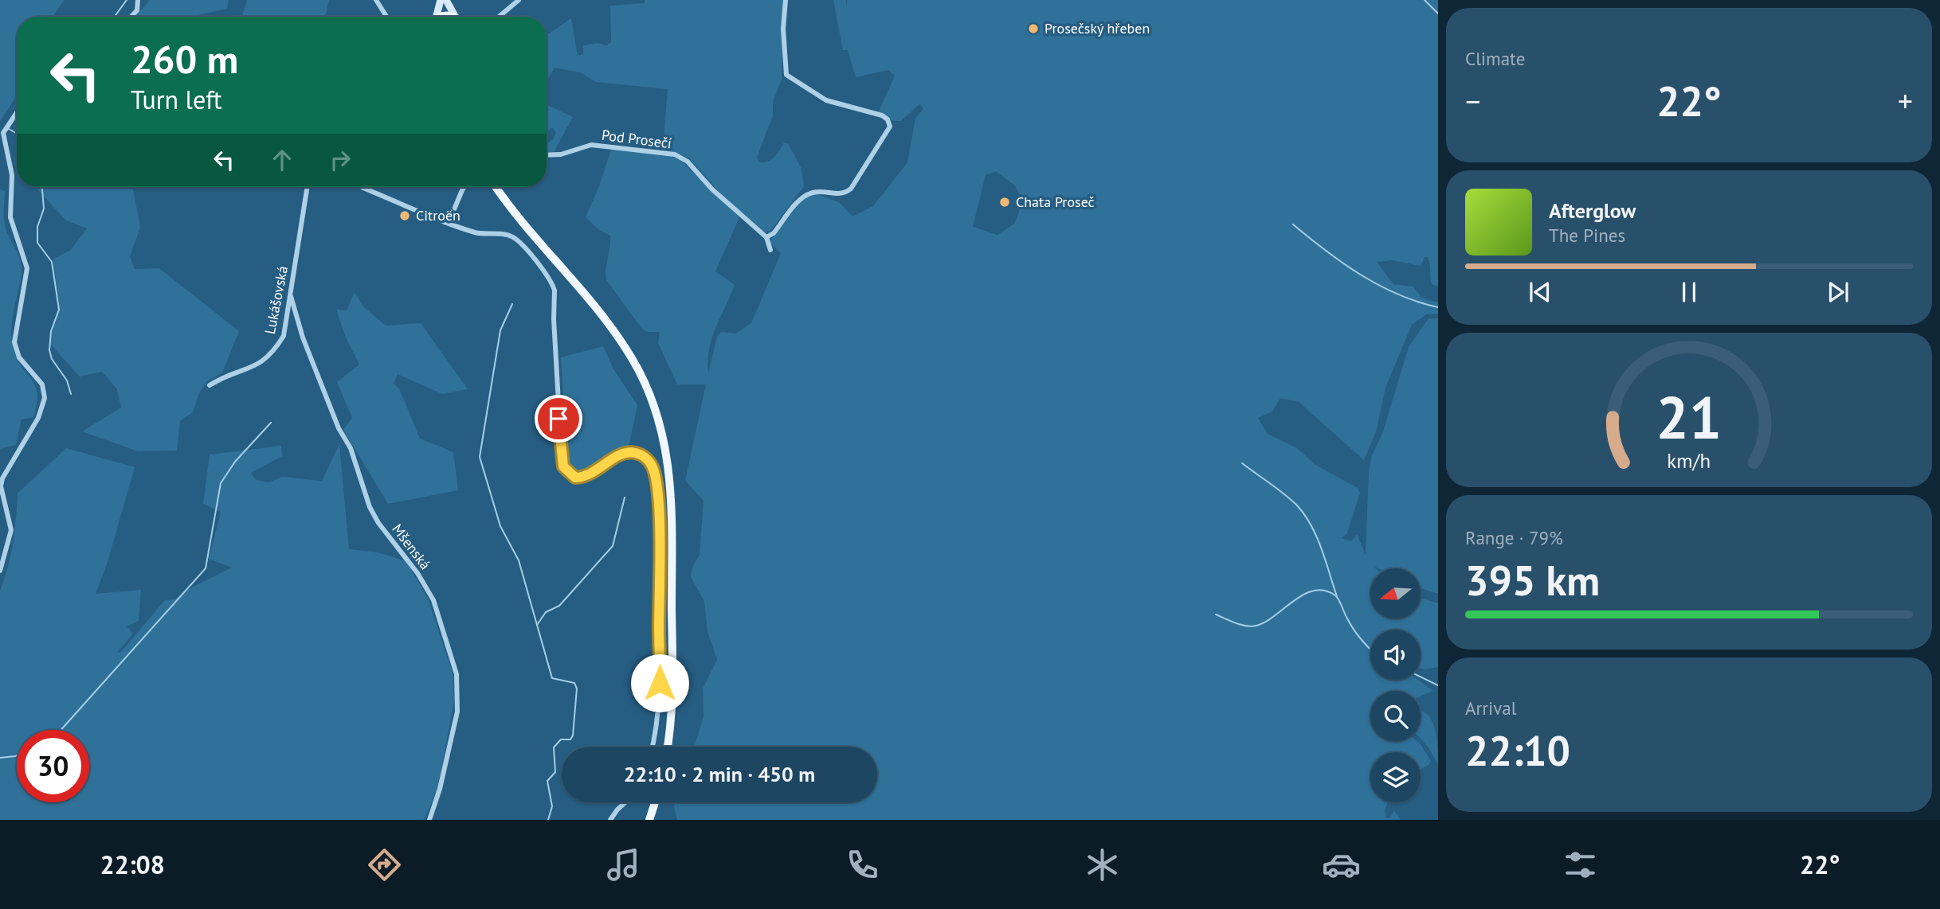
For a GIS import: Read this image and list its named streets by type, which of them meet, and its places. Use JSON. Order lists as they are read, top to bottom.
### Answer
{
  "streets": {
    "street": ["Pod Prosečí", "Lukášovská", "Mšenská"]
  },
  "crossings": [
    ["Lukášovská", "Mšenská"]
  ],
  "places": ["Prosečský hřeben", "Chata Proseč", "Citroën"],
  "north": "left",
  "page": {
    "tile": [
      "Climate",
      ["Range · 79%", "395 km"],
      ["Arrival", "22:10"]
    ],
    "turn": ["260 m", "Turn left"],
    "heat": ["−", "22°", "+"],
    "song": ["Afterglow", "The Pines"],
    "limit": "30",
    "trip": "22:10 · 2 min · 450 m",
    "tabs": ["22:08", "22°"],
    "gauge": ["21", "km/h"]
  }
}
